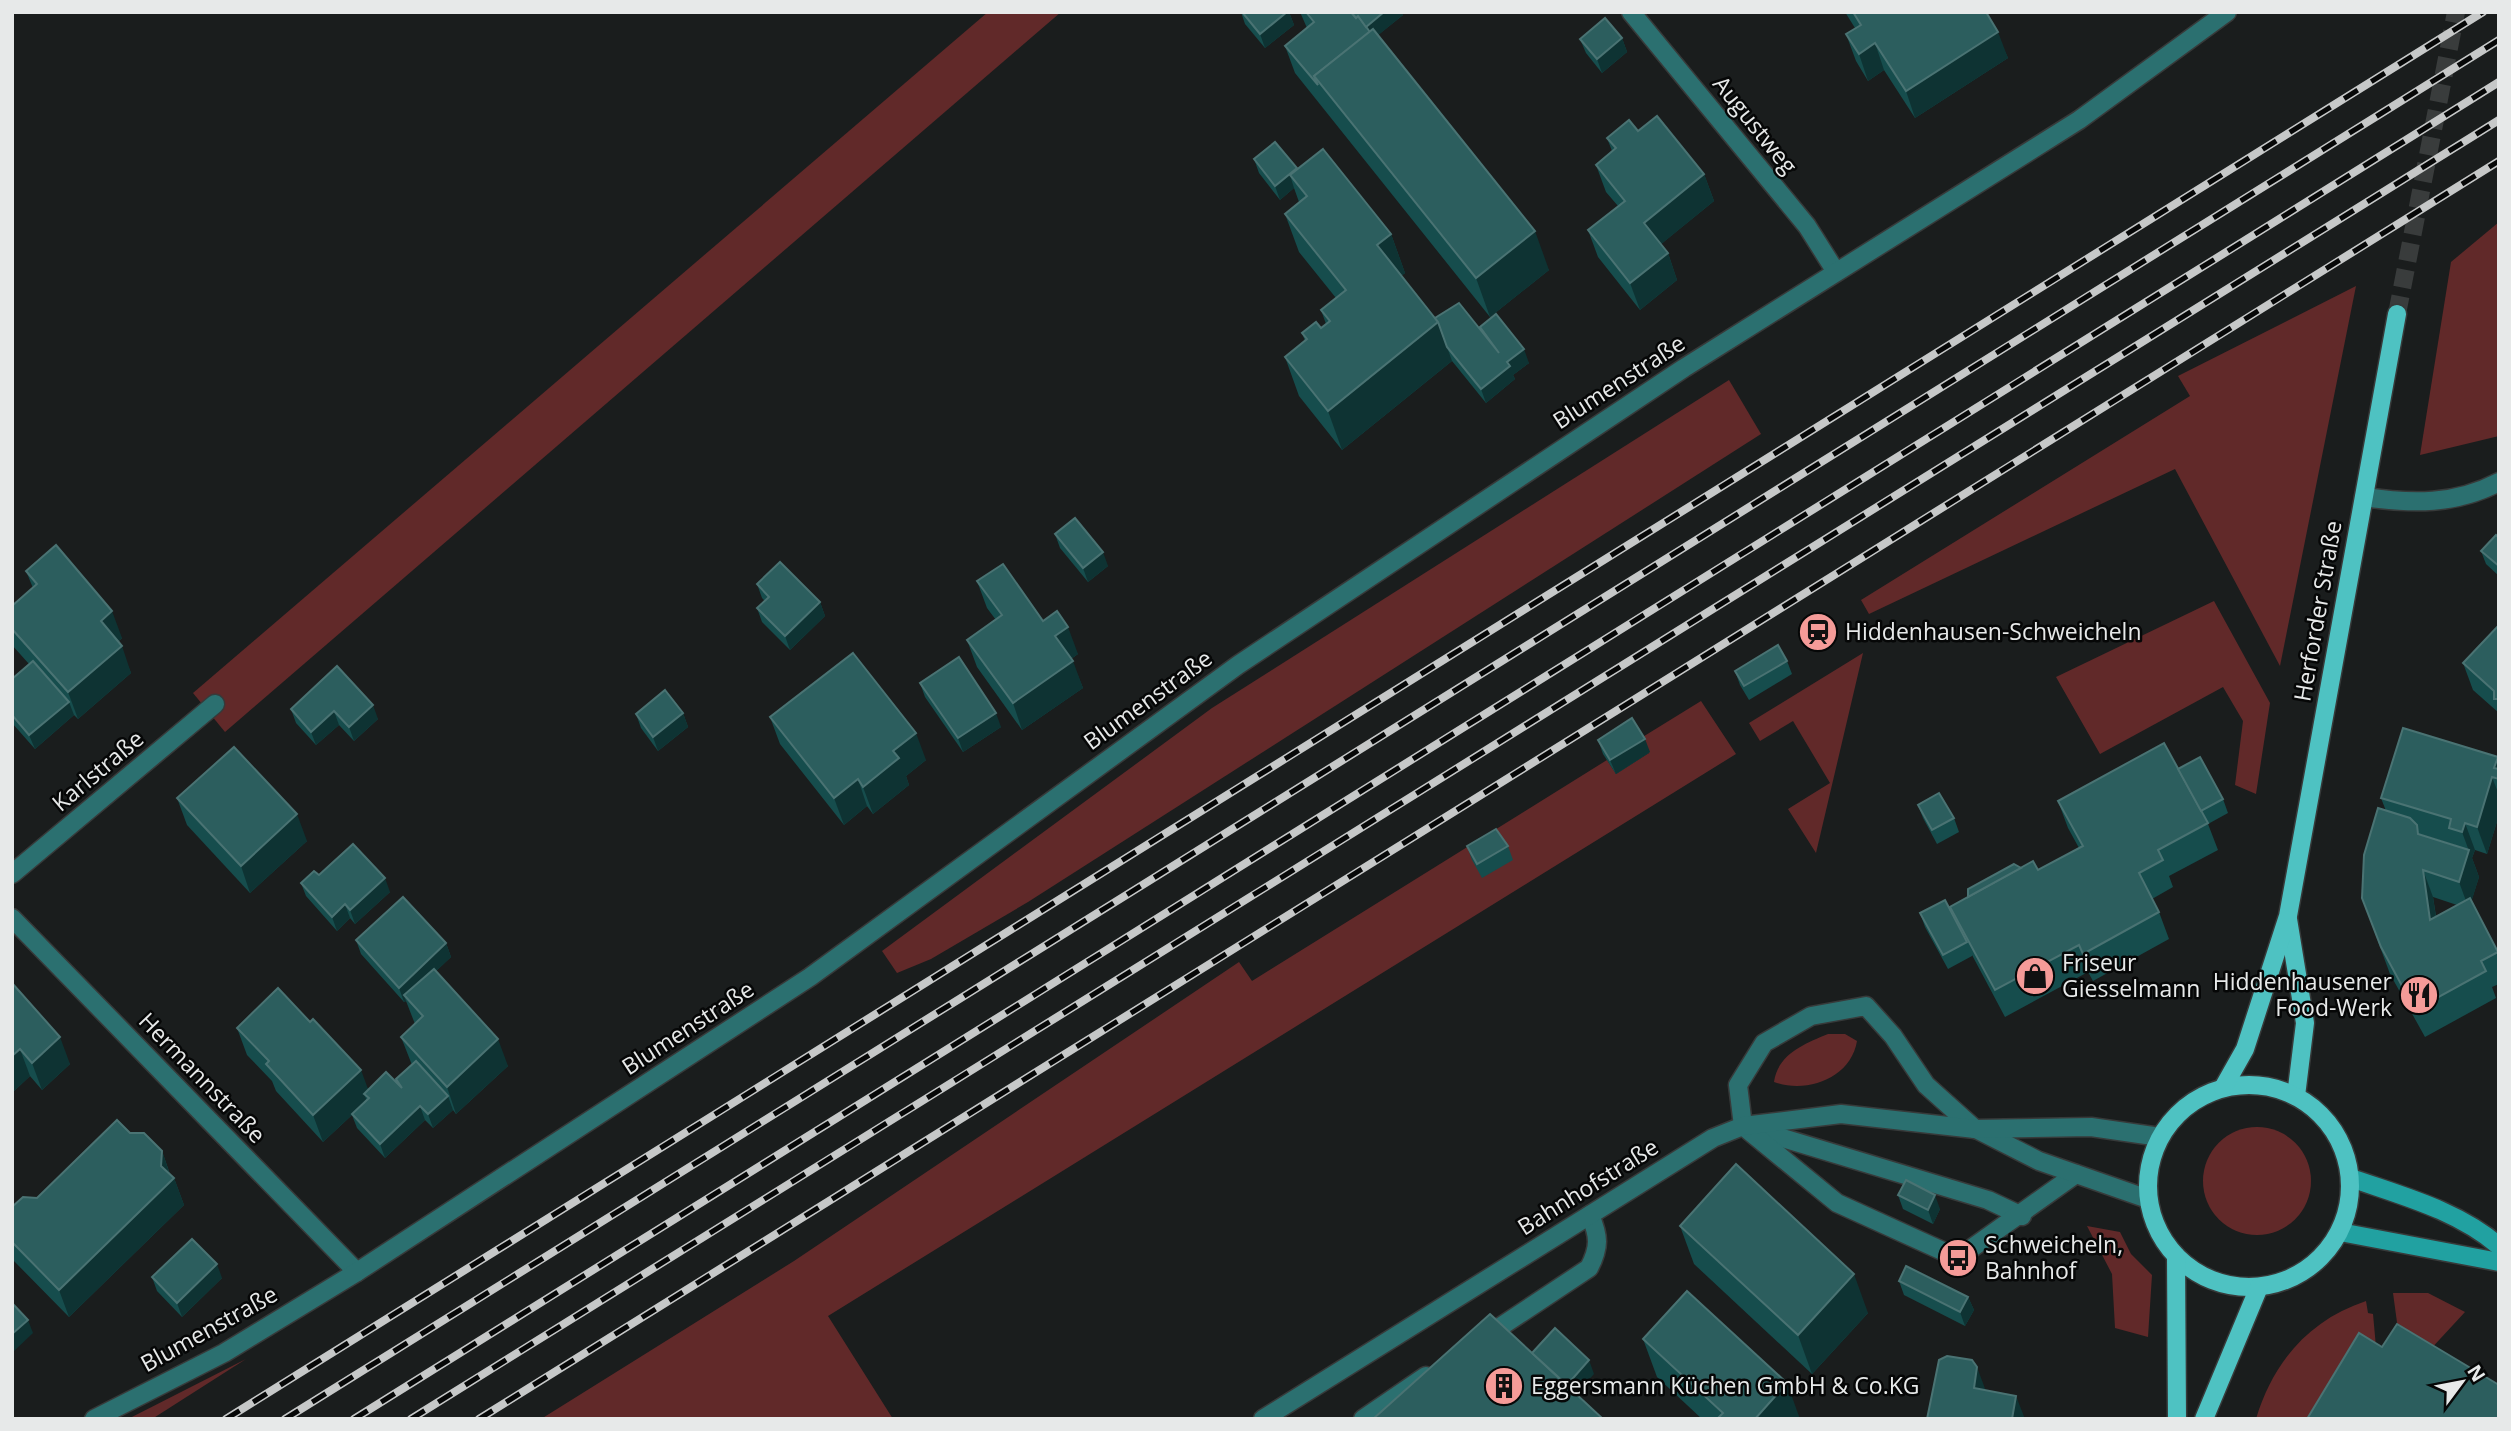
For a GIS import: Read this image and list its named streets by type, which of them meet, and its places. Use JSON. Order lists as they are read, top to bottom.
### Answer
{
  "streets": {
    "main road": ["Herforder Straße"],
    "street": [
      "Augustweg",
      "Blumenstraße",
      "Karlstraße",
      "Hermannstraße",
      "Bahnhofstraße"
    ]
  },
  "crossings": [
    ["Augustweg", "Blumenstraße"],
    ["Blumenstraße", "Hermannstraße"],
    ["Herforder Straße", "Bahnhofstraße"]
  ],
  "places": {
    "station": ["Hiddenhausen-Schweicheln"],
    "shop": ["Friseur Giesselmann"],
    "restaurant": ["Hiddenhausener Food-Werk"],
    "bus stop": ["Schweicheln, Bahnhof"],
    "building": ["Eggersmann Küchen GmbH & Co.KG"]
  },
  "north": "top right"
}
